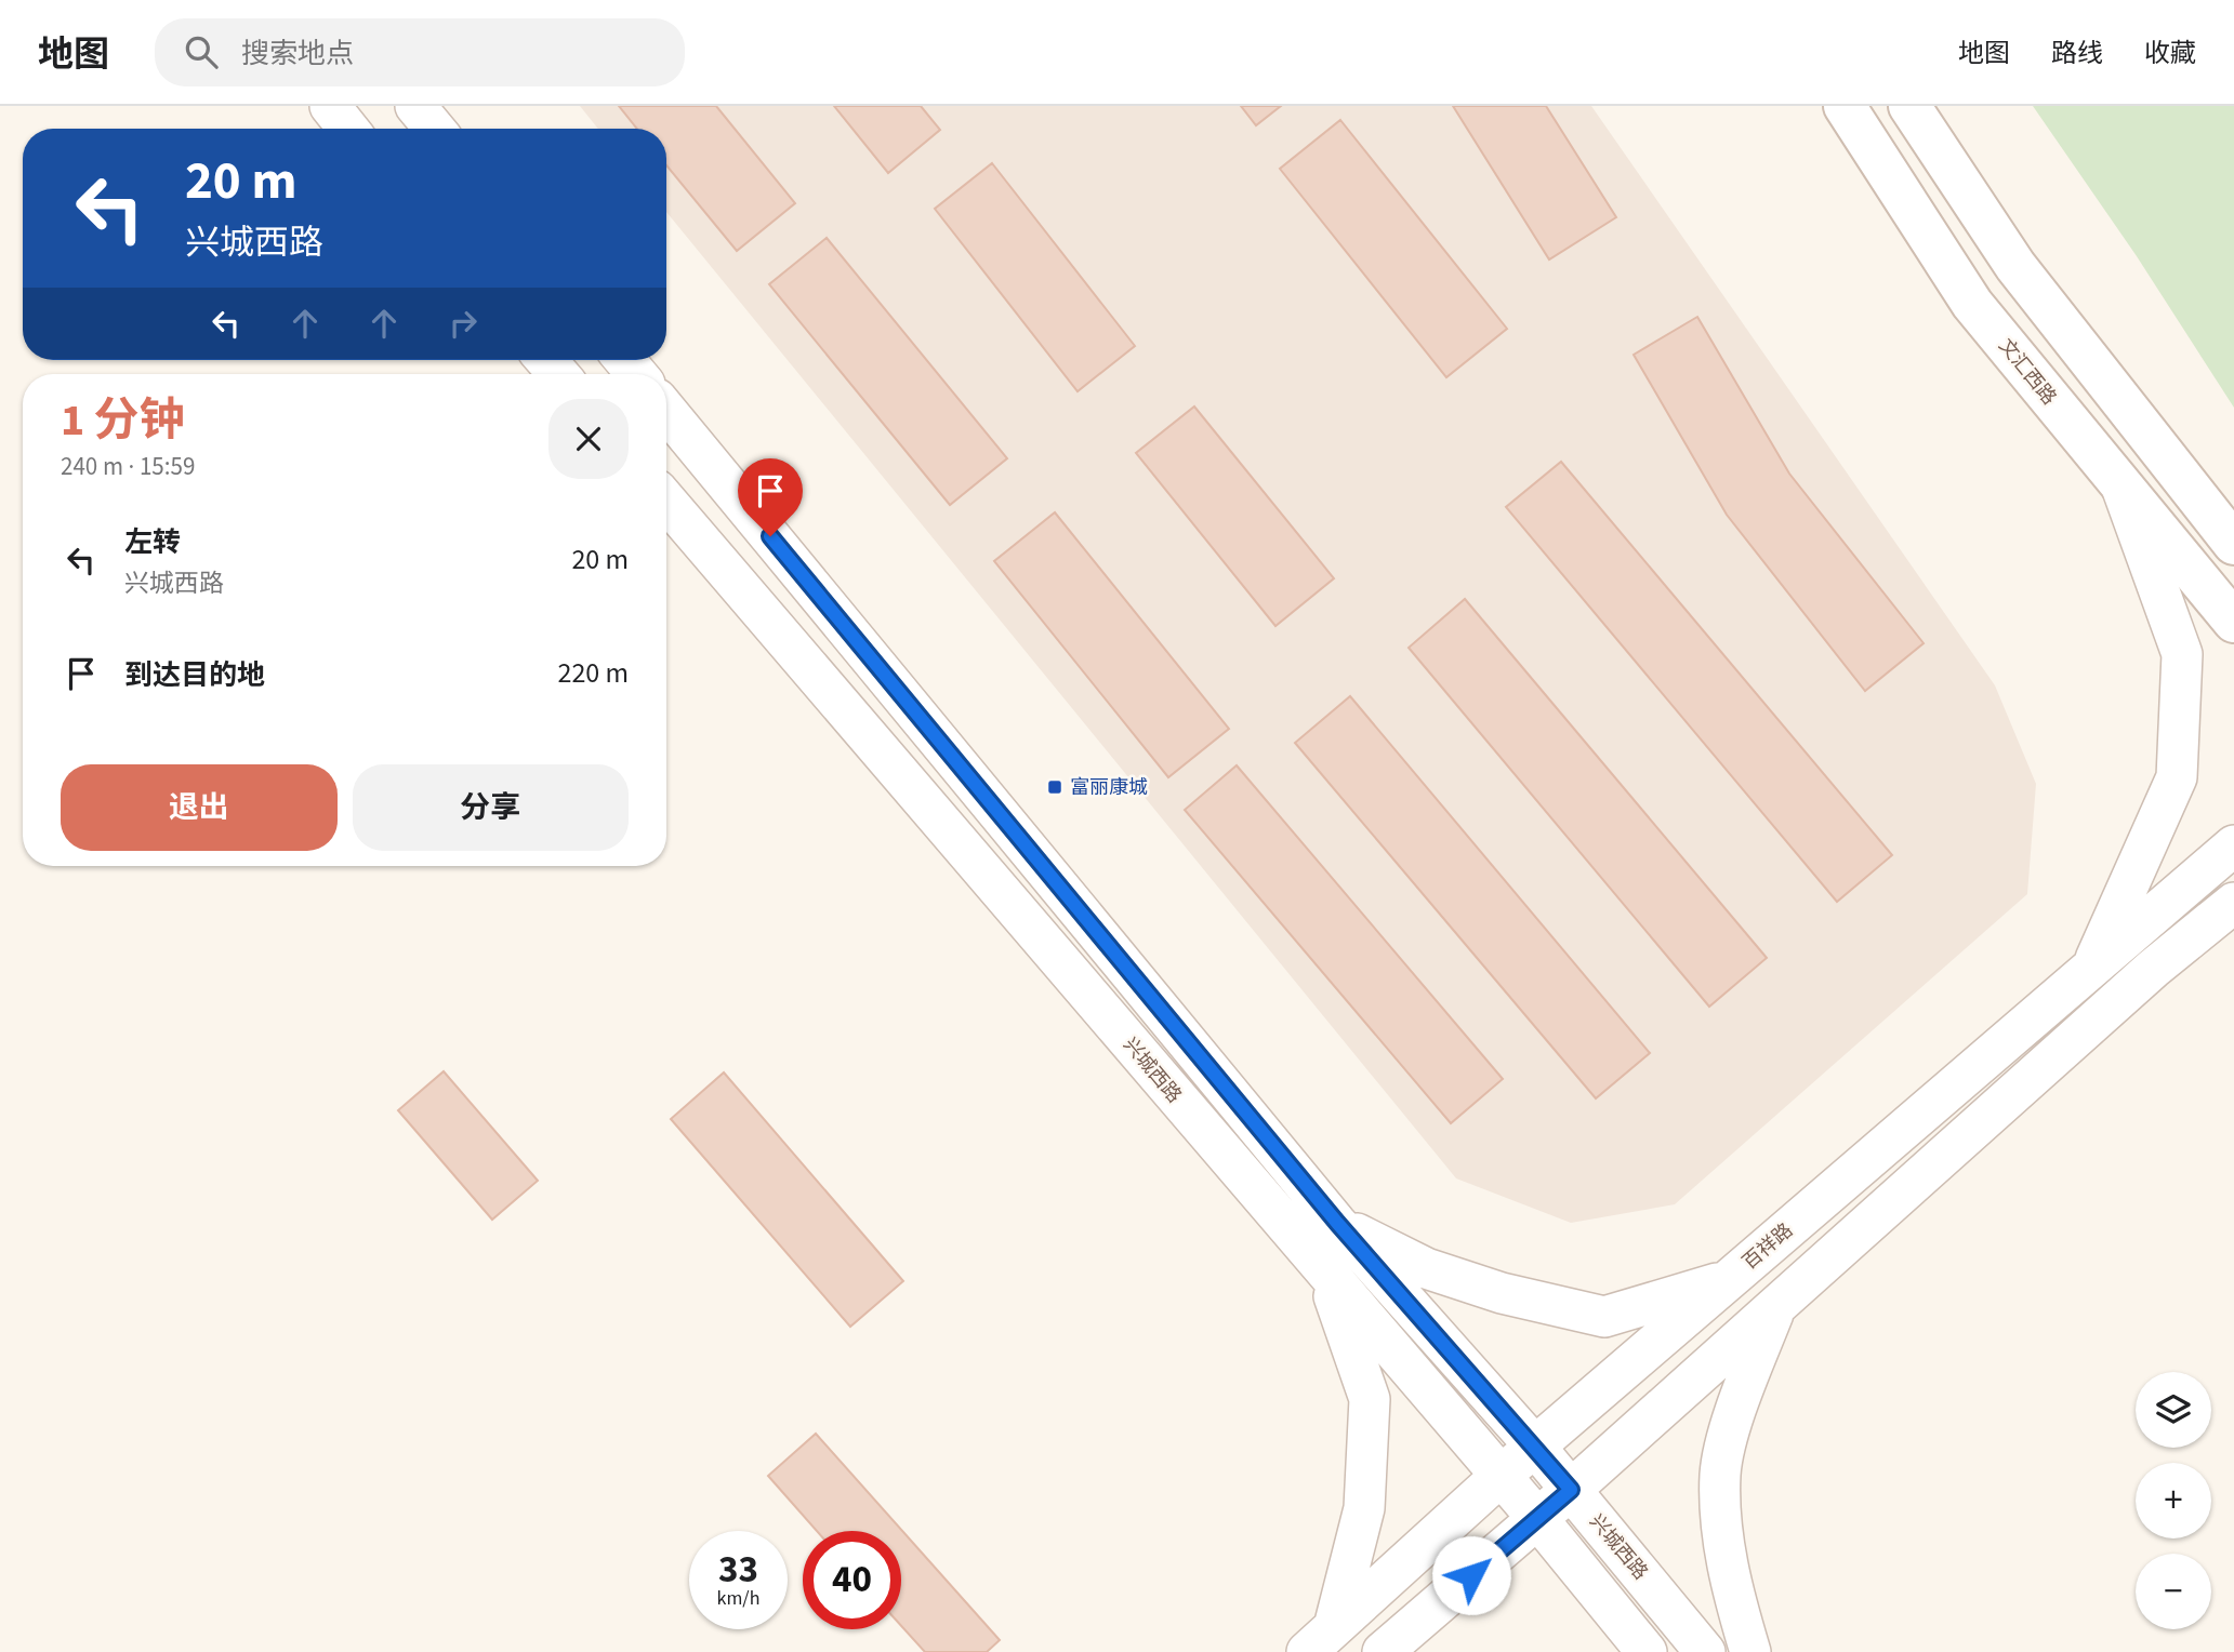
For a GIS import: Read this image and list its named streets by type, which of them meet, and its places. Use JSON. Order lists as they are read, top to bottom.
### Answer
{
  "streets": {
    "main road": ["文汇西路"],
    "street": ["兴城西路", "百祥路"]
  },
  "crossings": [
    ["兴城西路", "百祥路"]
  ],
  "places": {
    "transit": ["富丽康城"]
  },
  "page": {
    "header": "地图",
    "search": "搜索地点",
    "nav": ["地图", "路线", "收藏"],
    "turn": ["20 m", "兴城西路"],
    "heading": ["1 分钟", "240 m · 15:59"],
    "list": [
      {
        "name": "左转",
        "note": "兴城西路",
        "value": "20 m"
      },
      {
        "name": "到达目的地",
        "value": "220 m"
      }
    ],
    "buttons": ["退出", "分享"],
    "map_buttons": ["+", "−"],
    "speed": "33 km/h",
    "limit": "40"
  }
}
